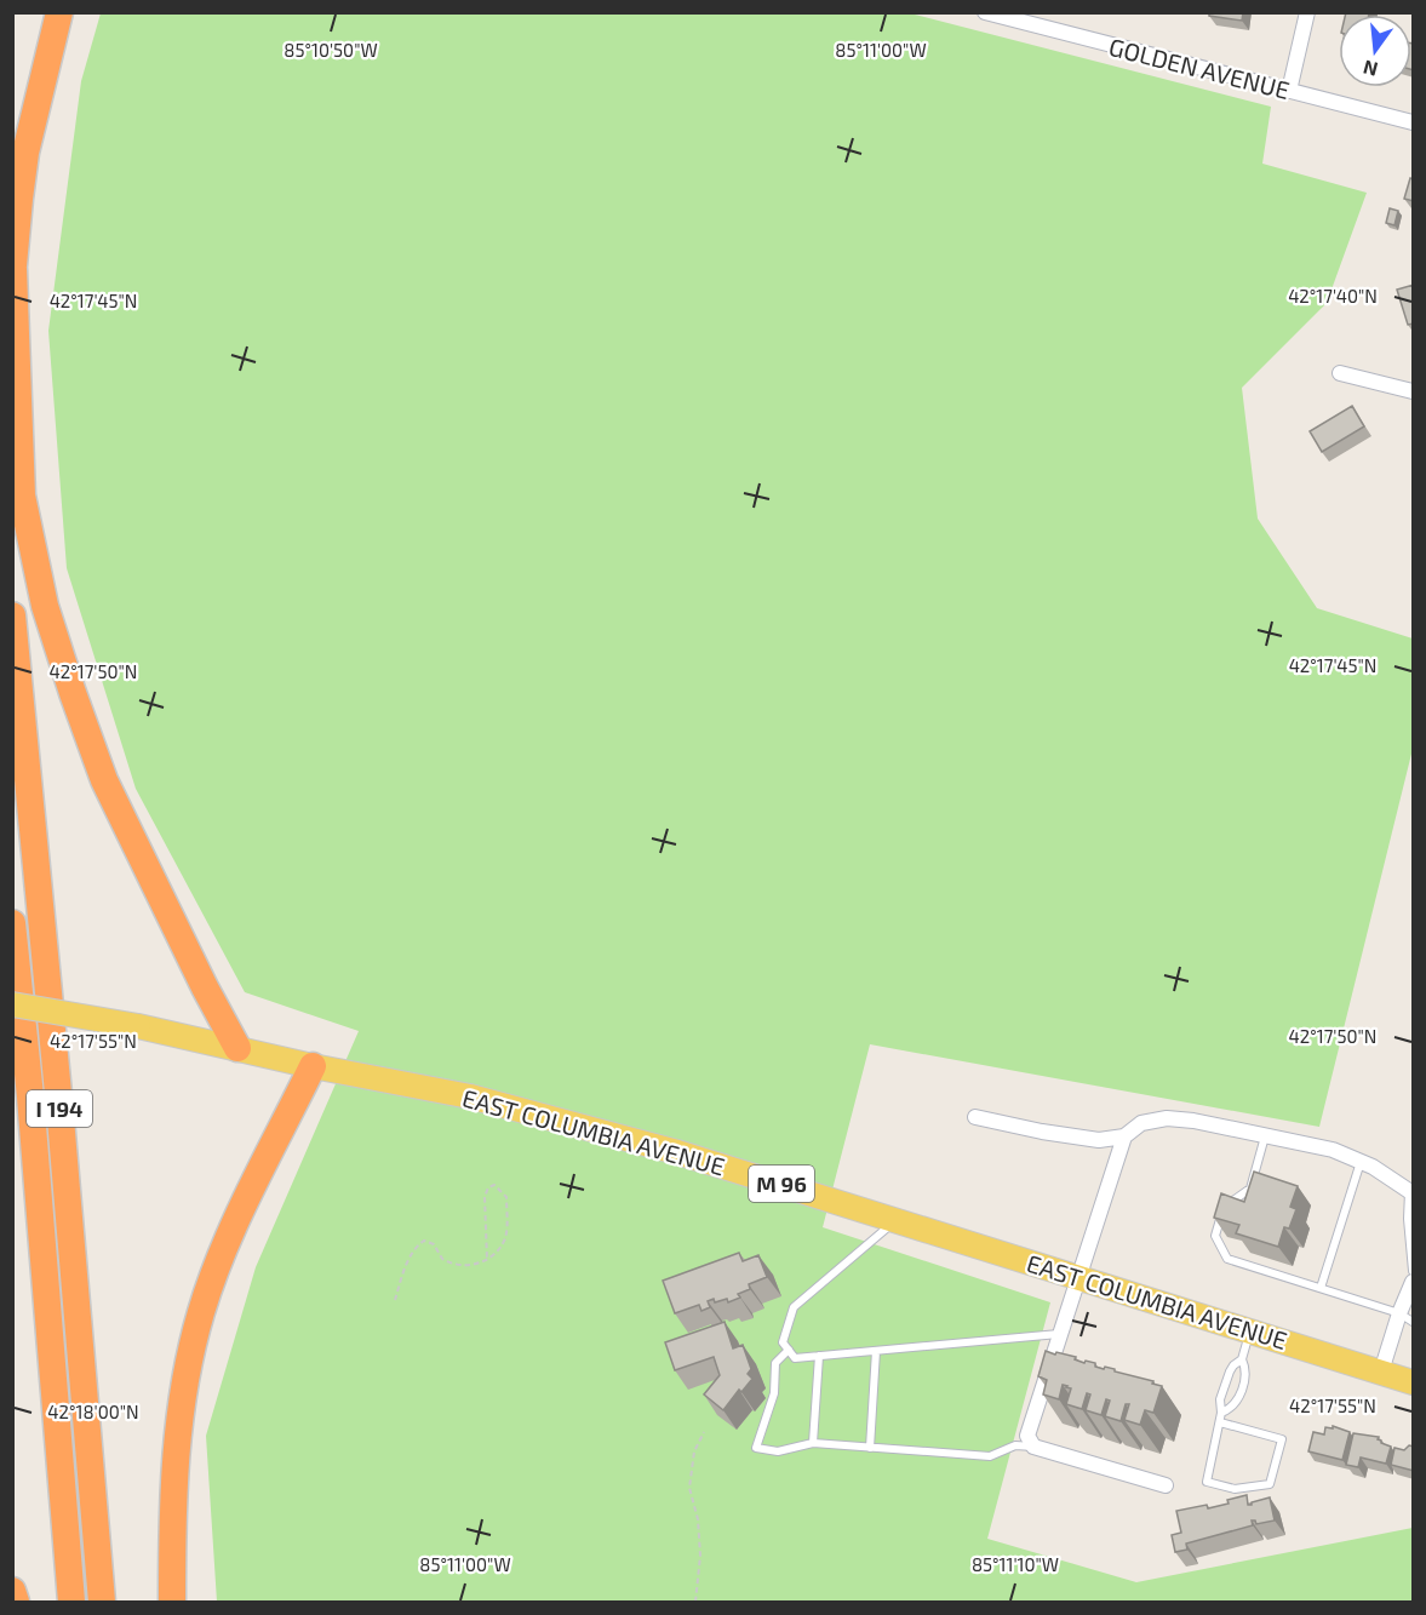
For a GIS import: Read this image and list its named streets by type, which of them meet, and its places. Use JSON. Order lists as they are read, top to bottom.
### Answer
{
  "streets": {
    "highway": ["I 194"],
    "main road": ["EAST COLUMBIA AVENUE", "M 96"],
    "street": ["GOLDEN AVENUE"]
  },
  "north": "bottom",
  "coordinates": [
    "85°10'50\"W",
    "85°11'00\"W",
    "42°17'40\"N",
    "42°17'45\"N",
    "42°17'50\"N",
    "42°17'55\"N",
    "42°18'00\"N",
    "85°11'10\"W"
  ]
}
